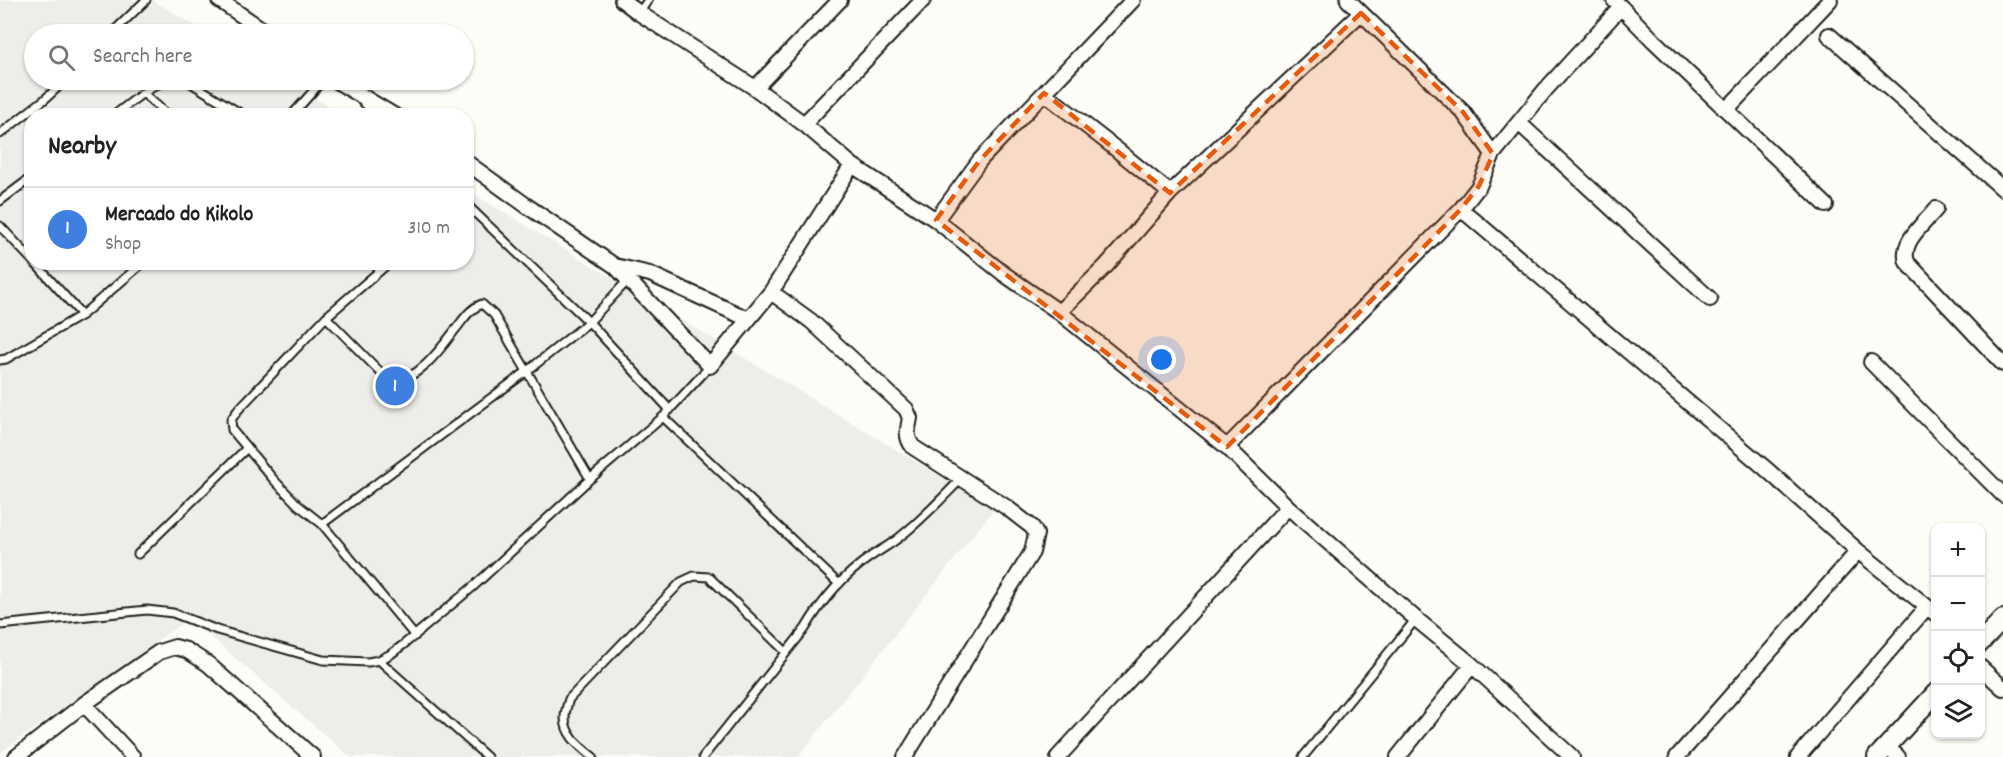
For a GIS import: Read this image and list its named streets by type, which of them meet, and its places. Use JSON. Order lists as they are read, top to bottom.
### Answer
{
  "page": {
    "search": "Search here",
    "heading": "Nearby",
    "list": [
      {
        "mark": "1",
        "name": "Mercado do Kikolo",
        "note": "Shop",
        "value": "310 m"
      }
    ],
    "pins": "1",
    "map_buttons": ["+", "−"]
  }
}
